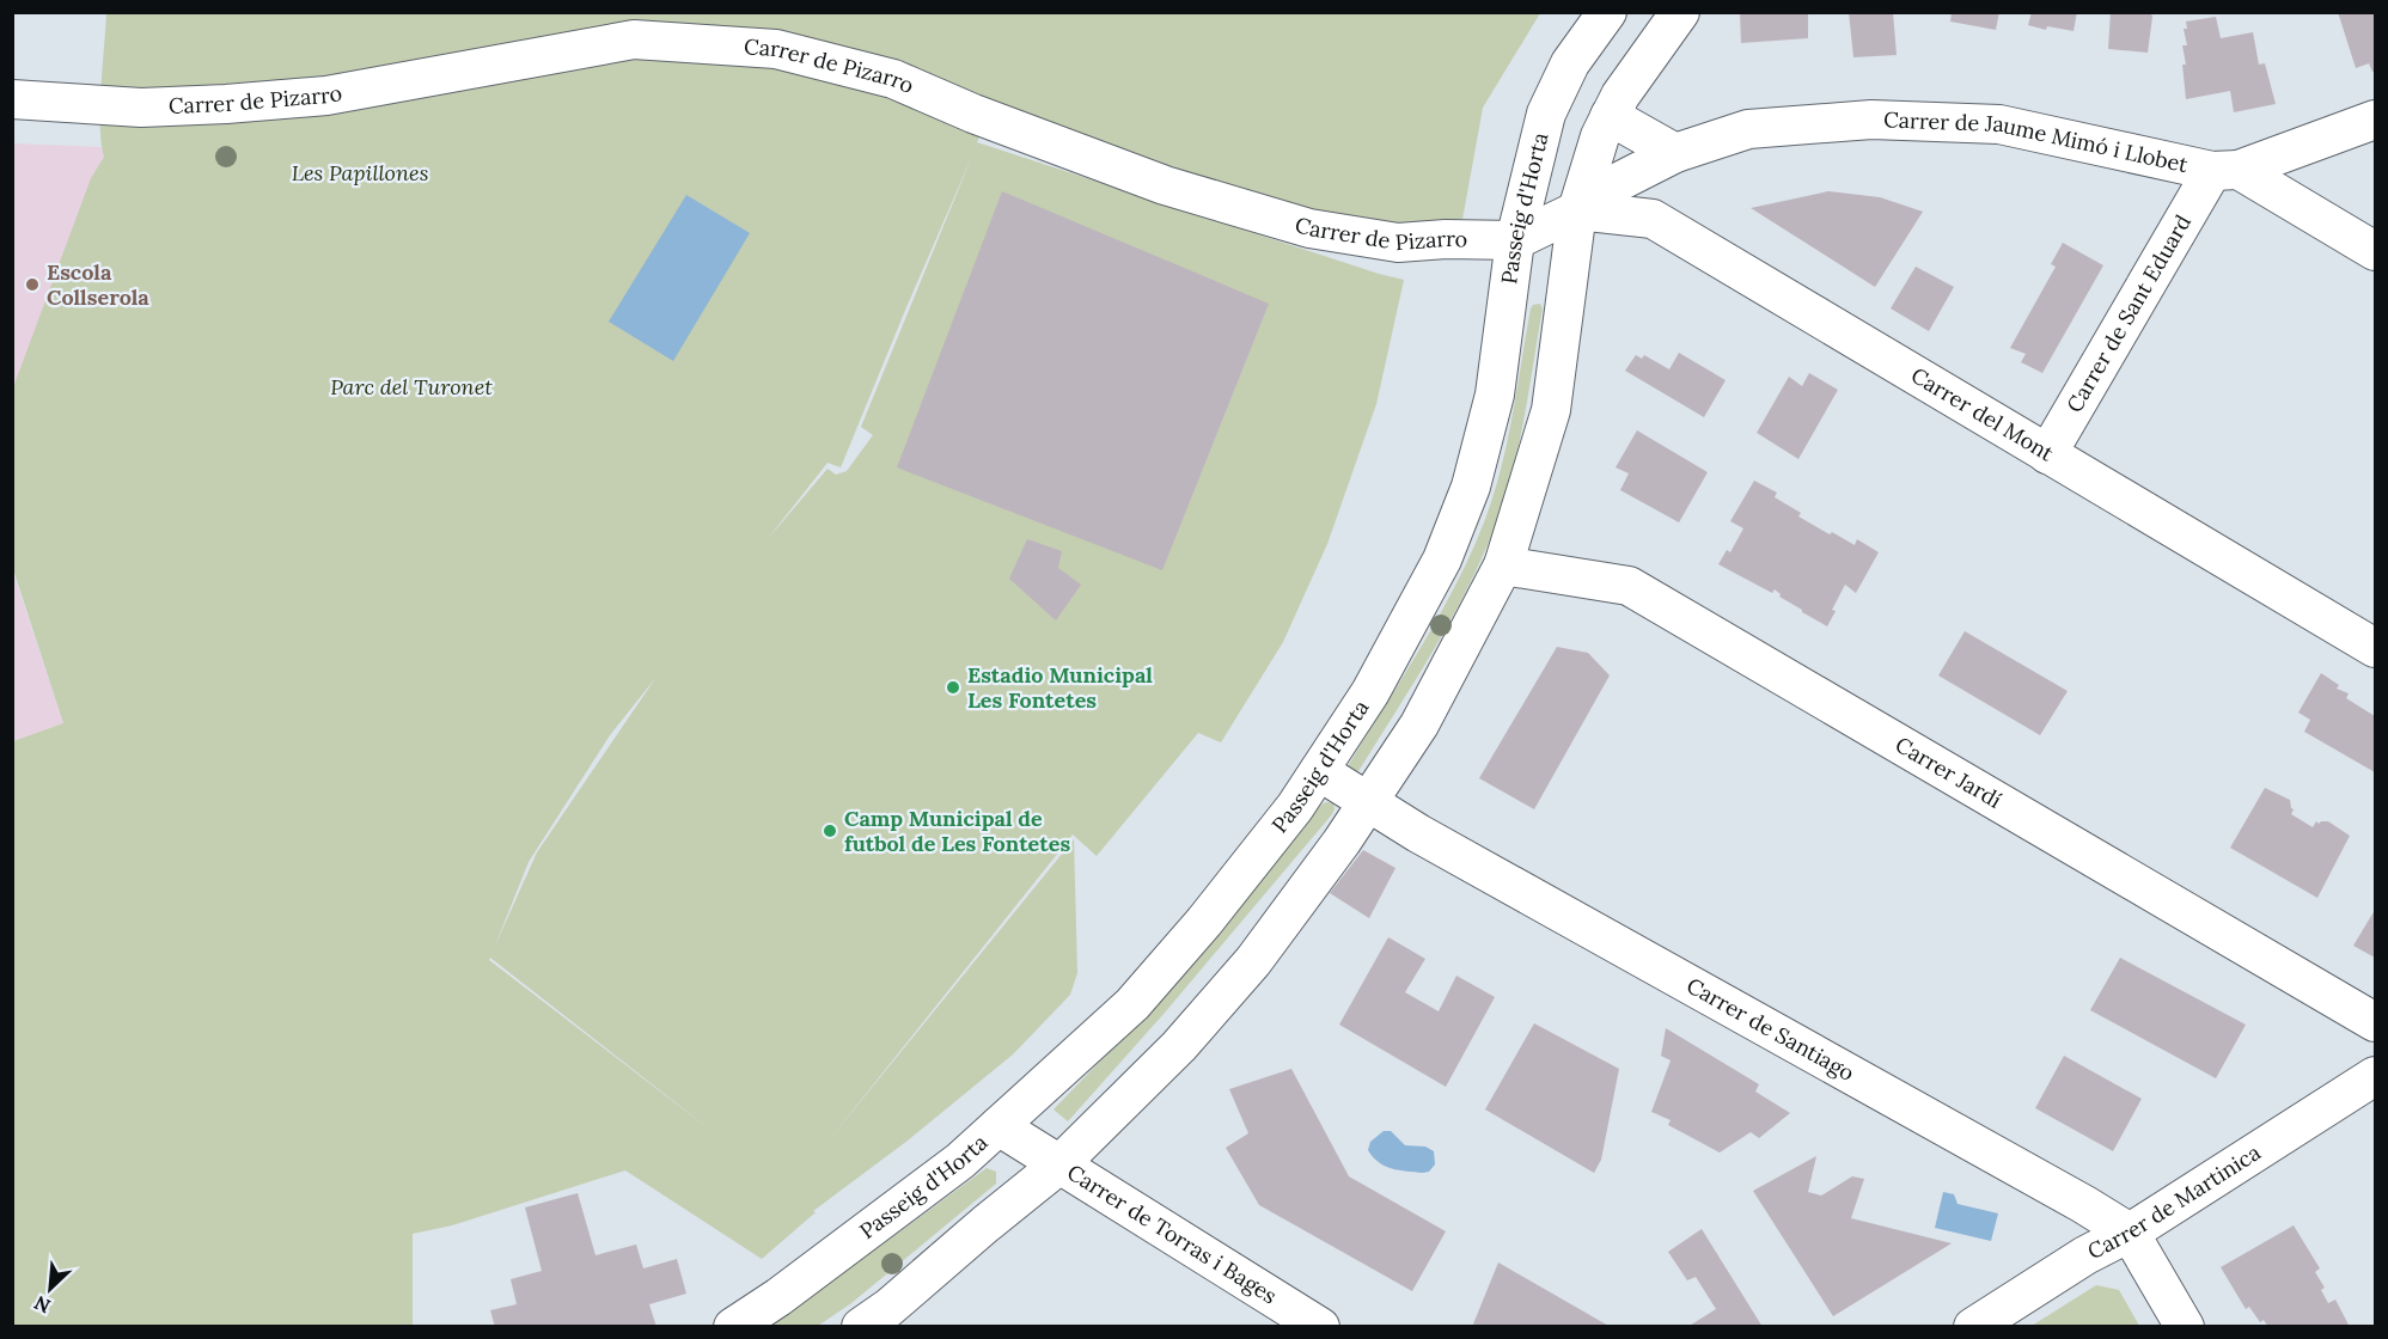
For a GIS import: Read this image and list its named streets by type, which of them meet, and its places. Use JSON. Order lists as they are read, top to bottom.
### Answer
{
  "streets": {
    "street": [
      "Carrer de Pizarro",
      "Carrer de Jaume Mimó i Llobet",
      "Passeig d'Horta",
      "Carrer de Sant Eduard",
      "Carrer del Mont",
      "Carrer Jardí",
      "Carrer de Santiago",
      "Carrer de Martinica",
      "Carrer de Torras i Bages"
    ]
  },
  "crossings": [
    ["Carrer de Pizarro", "Carrer de Jaume Mimó i Llobet"],
    ["Carrer de Pizarro", "Passeig d'Horta"],
    ["Carrer de Pizarro", "Carrer del Mont"],
    ["Carrer de Jaume Mimó i Llobet", "Carrer de Sant Eduard"],
    ["Passeig d'Horta", "Carrer de Santiago"],
    ["Passeig d'Horta", "Carrer de Torras i Bages"],
    ["Carrer de Sant Eduard", "Carrer del Mont"],
    ["Carrer de Santiago", "Carrer de Martinica"]
  ],
  "parks": ["Les Papillones", "Parc del Turonet"],
  "places": ["Escola Collserola", "Estadio Municipal Les Fontetes", "Camp Municipal de futbol de Les Fontetes"],
  "north": "bottom left"
}
